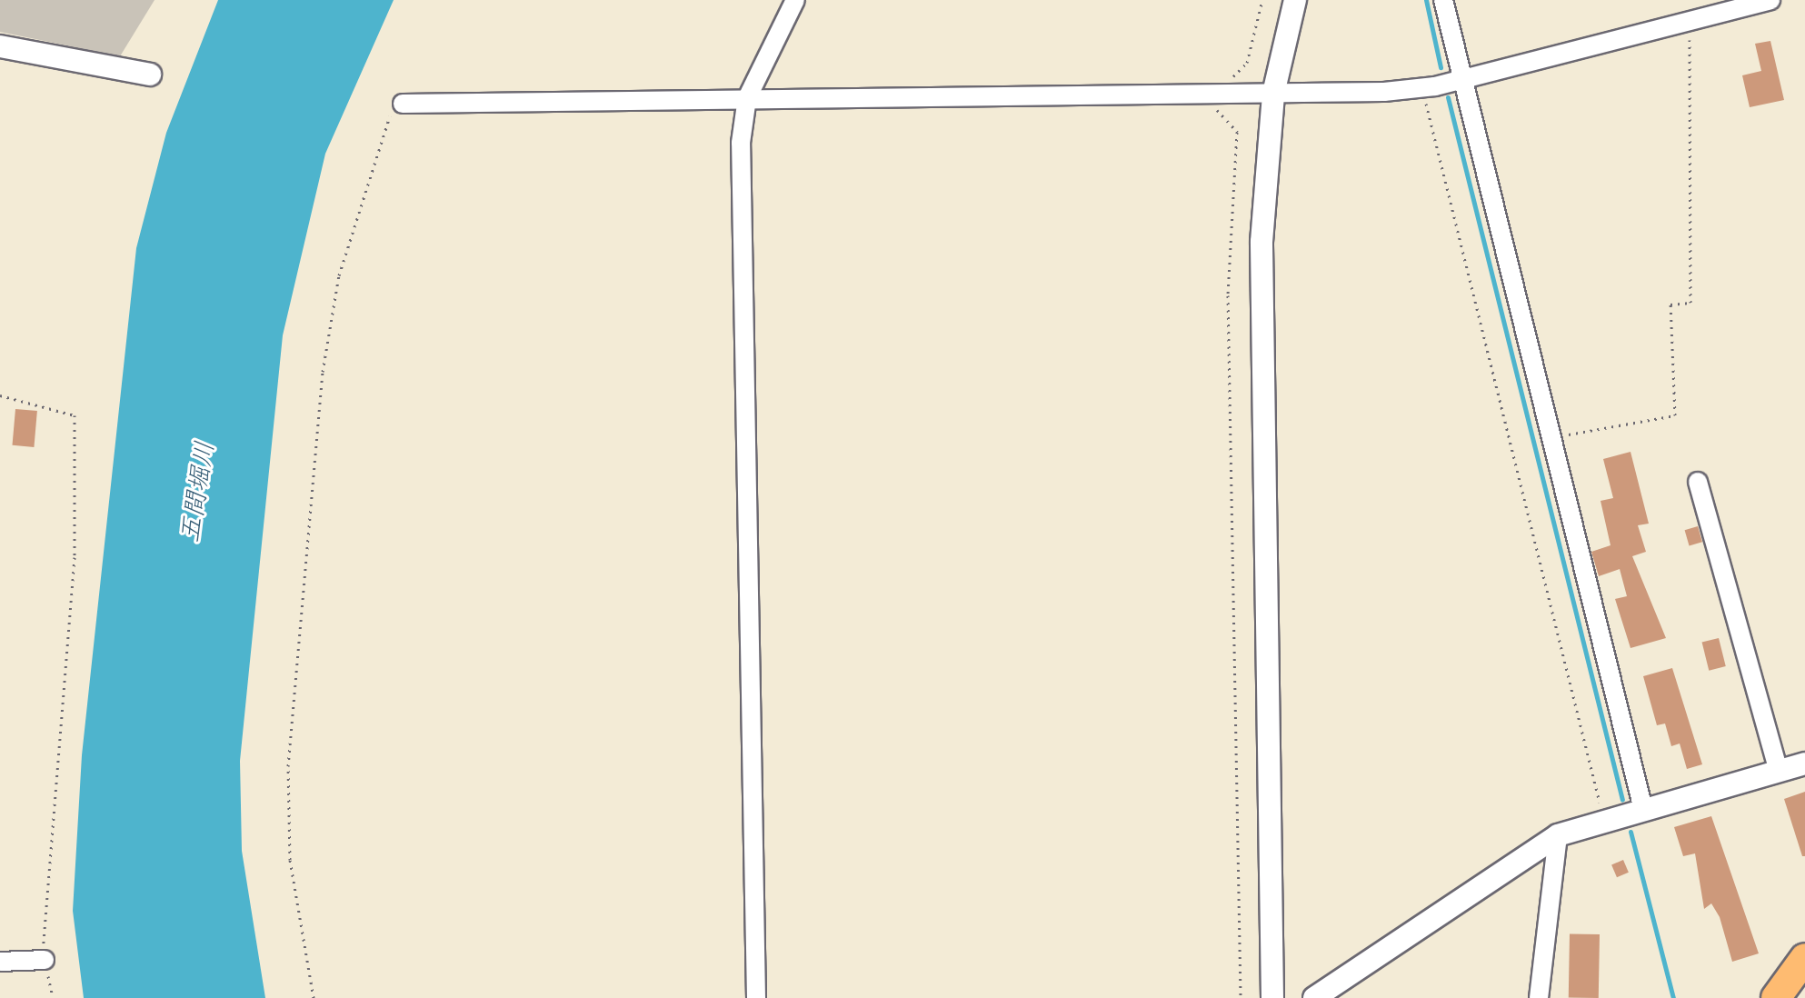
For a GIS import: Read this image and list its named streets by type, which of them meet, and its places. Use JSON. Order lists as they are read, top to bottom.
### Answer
{
  "water": ["五間堀川"]
}
